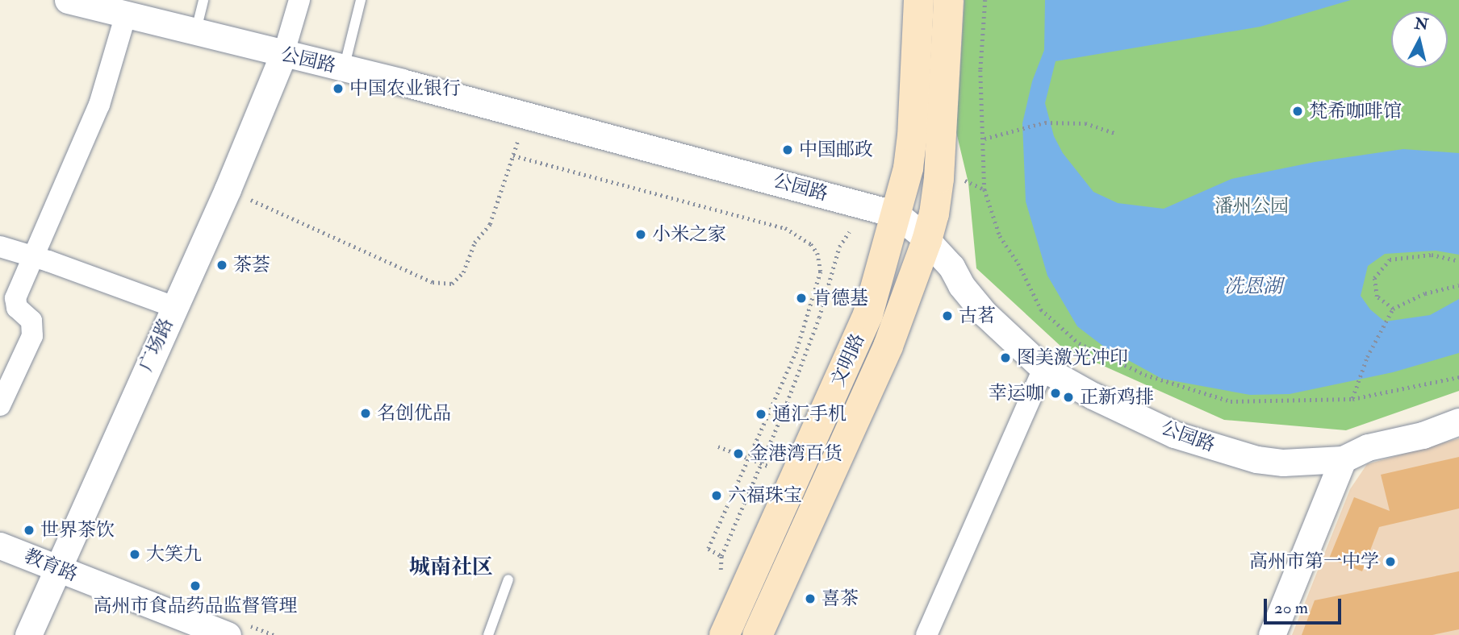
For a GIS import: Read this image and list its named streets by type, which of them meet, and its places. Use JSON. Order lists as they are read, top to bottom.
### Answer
{
  "streets": {
    "main road": ["文明路"],
    "street": ["公园路", "广场路", "教育路"]
  },
  "crossings": [
    ["公园路", "广场路"],
    ["公园路", "文明路"],
    ["广场路", "教育路"]
  ],
  "districts": ["城南社区"],
  "water": ["冼恩湖"],
  "parks": ["潘州公园"],
  "places": [
    "中国农业银行",
    "梵希咖啡馆",
    "中国邮政",
    "小米之家",
    "茶荟",
    "肯德基",
    "古茗",
    "图美激光冲印",
    "幸运咖",
    "正新鸡排",
    "名创优品",
    "通汇手机",
    "金港湾百货",
    "六福珠宝",
    "世界茶饮",
    "大笑九",
    "高州市第一中学",
    "高州市食品药品监督管理",
    "喜茶"
  ],
  "scale_bar": "20 m",
  "north": "top"
}
